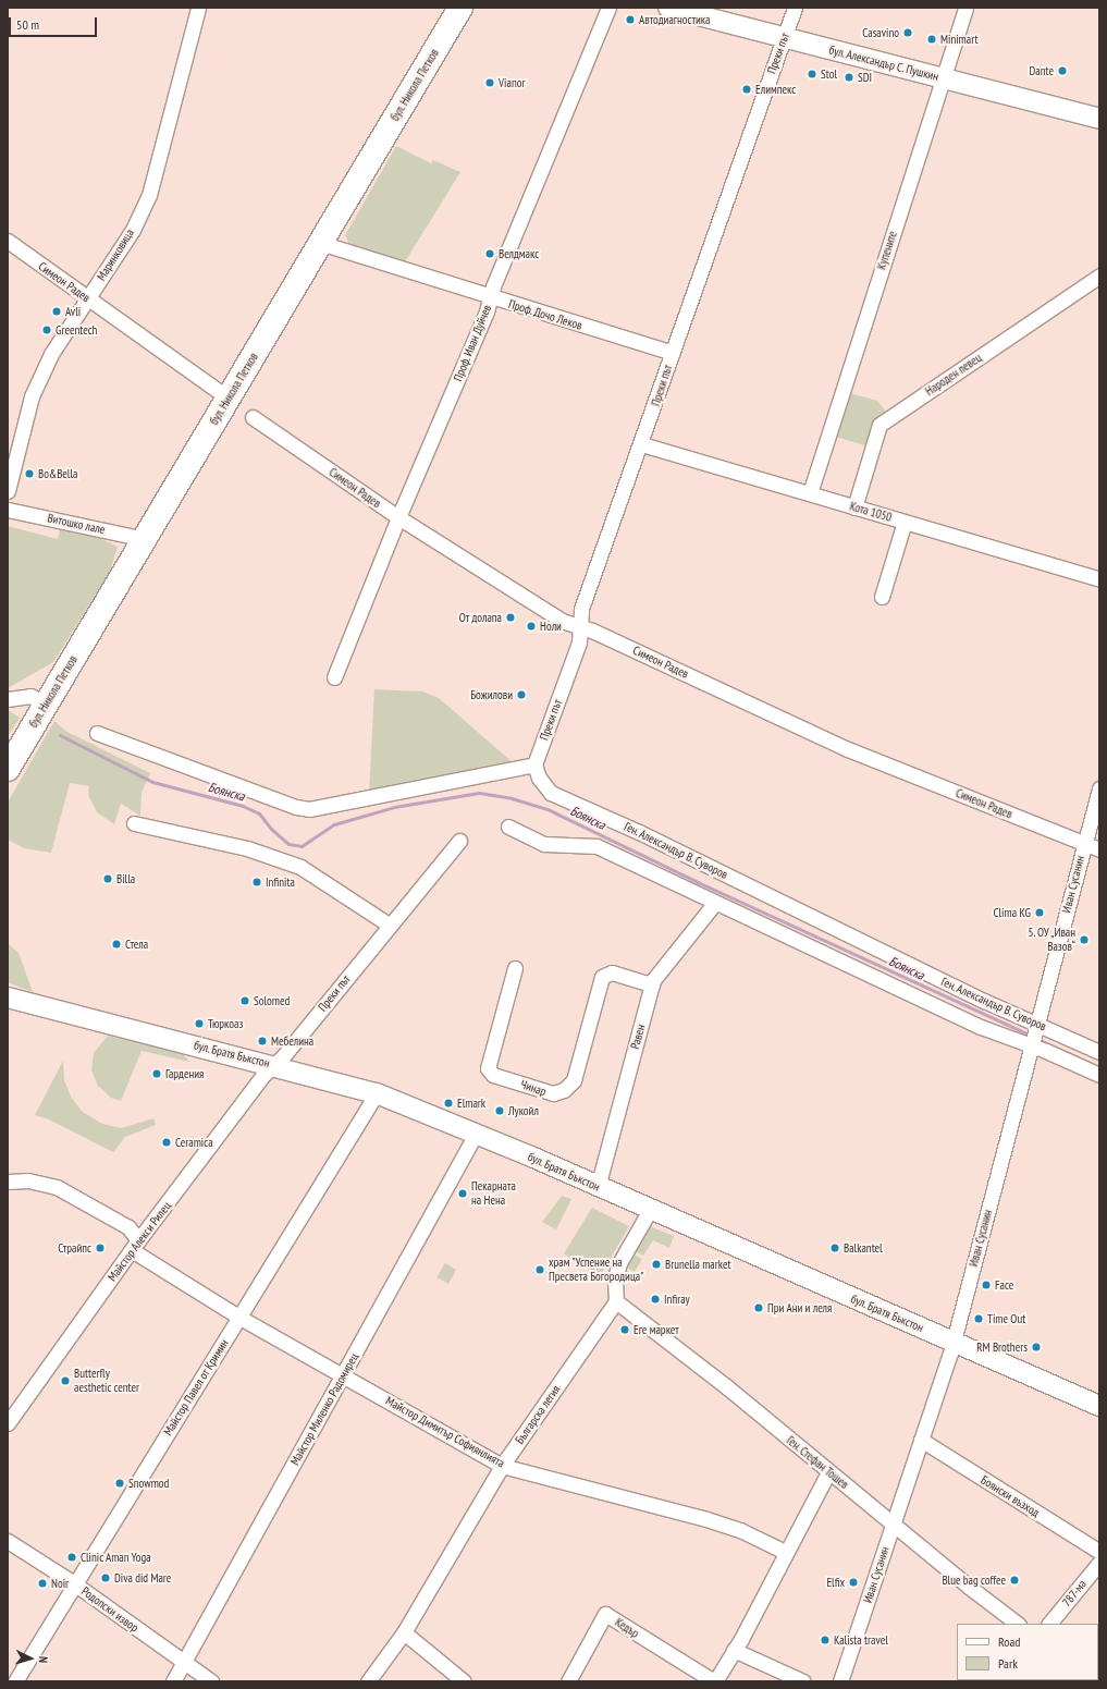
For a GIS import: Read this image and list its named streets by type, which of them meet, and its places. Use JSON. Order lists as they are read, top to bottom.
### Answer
{
  "streets": {
    "highway": ["бул. Никола Петков"],
    "street": [
      "Преки път",
      "бул. Александър С. Пушкин",
      "Купените",
      "Маринковица",
      "Симеон Радев",
      "Проф. Дочо Леков",
      "Проф. Иван Дуйчев",
      "Народен певец",
      "Кота 1050",
      "Витошко лале",
      "Ген. Александър В. Суворов",
      "Иван Сусанин",
      "Равен",
      "бул. Братя Бъкстон",
      "Чинар",
      "Майстор Алекси Рилец",
      "Майстор Павел от Кримин",
      "Майстор Миленко Радомирец",
      "Българска легия",
      "Майстор Димитър Софиянлията",
      "Ген. Стефан Тошев",
      "Боянски възход",
      "787-ма",
      "Родопски извор",
      "Кедър"
    ]
  },
  "crossings": [
    ["Преки път", "бул. Александър С. Пушкин"],
    ["Преки път", "Симеон Радев"],
    ["Преки път", "Проф. Дочо Леков"],
    ["Преки път", "Кота 1050"],
    ["Преки път", "Ген. Александър В. Суворов"],
    ["Преки път", "бул. Братя Бъкстон"],
    ["Преки път", "Майстор Алекси Рилец"],
    ["бул. Александър С. Пушкин", "Купените"],
    ["бул. Никола Петков", "Симеон Радев"],
    ["бул. Никола Петков", "Проф. Дочо Леков"],
    ["бул. Никола Петков", "Витошко лале"],
    ["Купените", "Кота 1050"],
    ["Маринковица", "Симеон Радев"],
    ["Симеон Радев", "Проф. Иван Дуйчев"],
    ["Симеон Радев", "Иван Сусанин"],
    ["Проф. Дочо Леков", "Проф. Иван Дуйчев"],
    ["Народен певец", "Кота 1050"],
    ["Ген. Александър В. Суворов", "Иван Сусанин"],
    ["Ген. Александър В. Суворов", "Равен"],
    ["Иван Сусанин", "бул. Братя Бъкстон"],
    ["Иван Сусанин", "Ген. Стефан Тошев"],
    ["Иван Сусанин", "Боянски възход"],
    ["Равен", "бул. Братя Бъкстон"],
    ["Равен", "Чинар"],
    ["бул. Братя Бъкстон", "Майстор Алекси Рилец"],
    ["бул. Братя Бъкстон", "Майстор Павел от Кримин"],
    ["бул. Братя Бъкстон", "Майстор Миленко Радомирец"],
    ["Майстор Алекси Рилец", "Майстор Димитър Софиянлията"],
    ["Майстор Павел от Кримин", "Майстор Димитър Софиянлията"],
    ["Майстор Павел от Кримин", "Родопски извор"],
    ["Майстор Миленко Радомирец", "Майстор Димитър Софиянлията"],
    ["Майстор Миленко Радомирец", "Родопски извор"],
    ["Българска легия", "Майстор Димитър Софиянлията"],
    ["Българска легия", "Ген. Стефан Тошев"]
  ],
  "water": ["Боянска"],
  "places": [
    "Автодиагностика",
    "Casavino",
    "Minimart",
    "Dante",
    "Stol",
    "SDI",
    "Vianor",
    "Елимпекс",
    "Велдмакс",
    "Avli",
    "Greentech",
    "Bo&Bella",
    "От долапа",
    "Ноли",
    "Божилови",
    "Billa",
    "Infinita",
    "Clima KG",
    "5. ОУ „Иван Вазов“",
    "Стела",
    "Solomed",
    "Тюркоаз",
    "Мебелина",
    "Гардения",
    "Elmark",
    "Лукойл",
    "Ceramica",
    "Пекарната на Нена",
    "Страйпс",
    "Balkantel",
    "Brunella market",
    "храм \"Успение на Пресвета Богородица\"",
    "Face",
    "Infiray",
    "При Ани и леля",
    "Time Out",
    "Еге маркет",
    "RM Brothers",
    "Butterfly aesthetic center",
    "Snowmod",
    "Clinic Aman Yoga",
    "Diva did Mare",
    "Blue bag coffee",
    "Elfix",
    "Noir",
    "Kalista travel"
  ],
  "legend": ["Road", "Park"],
  "scale_bar": "50 m",
  "north": "right"
}
